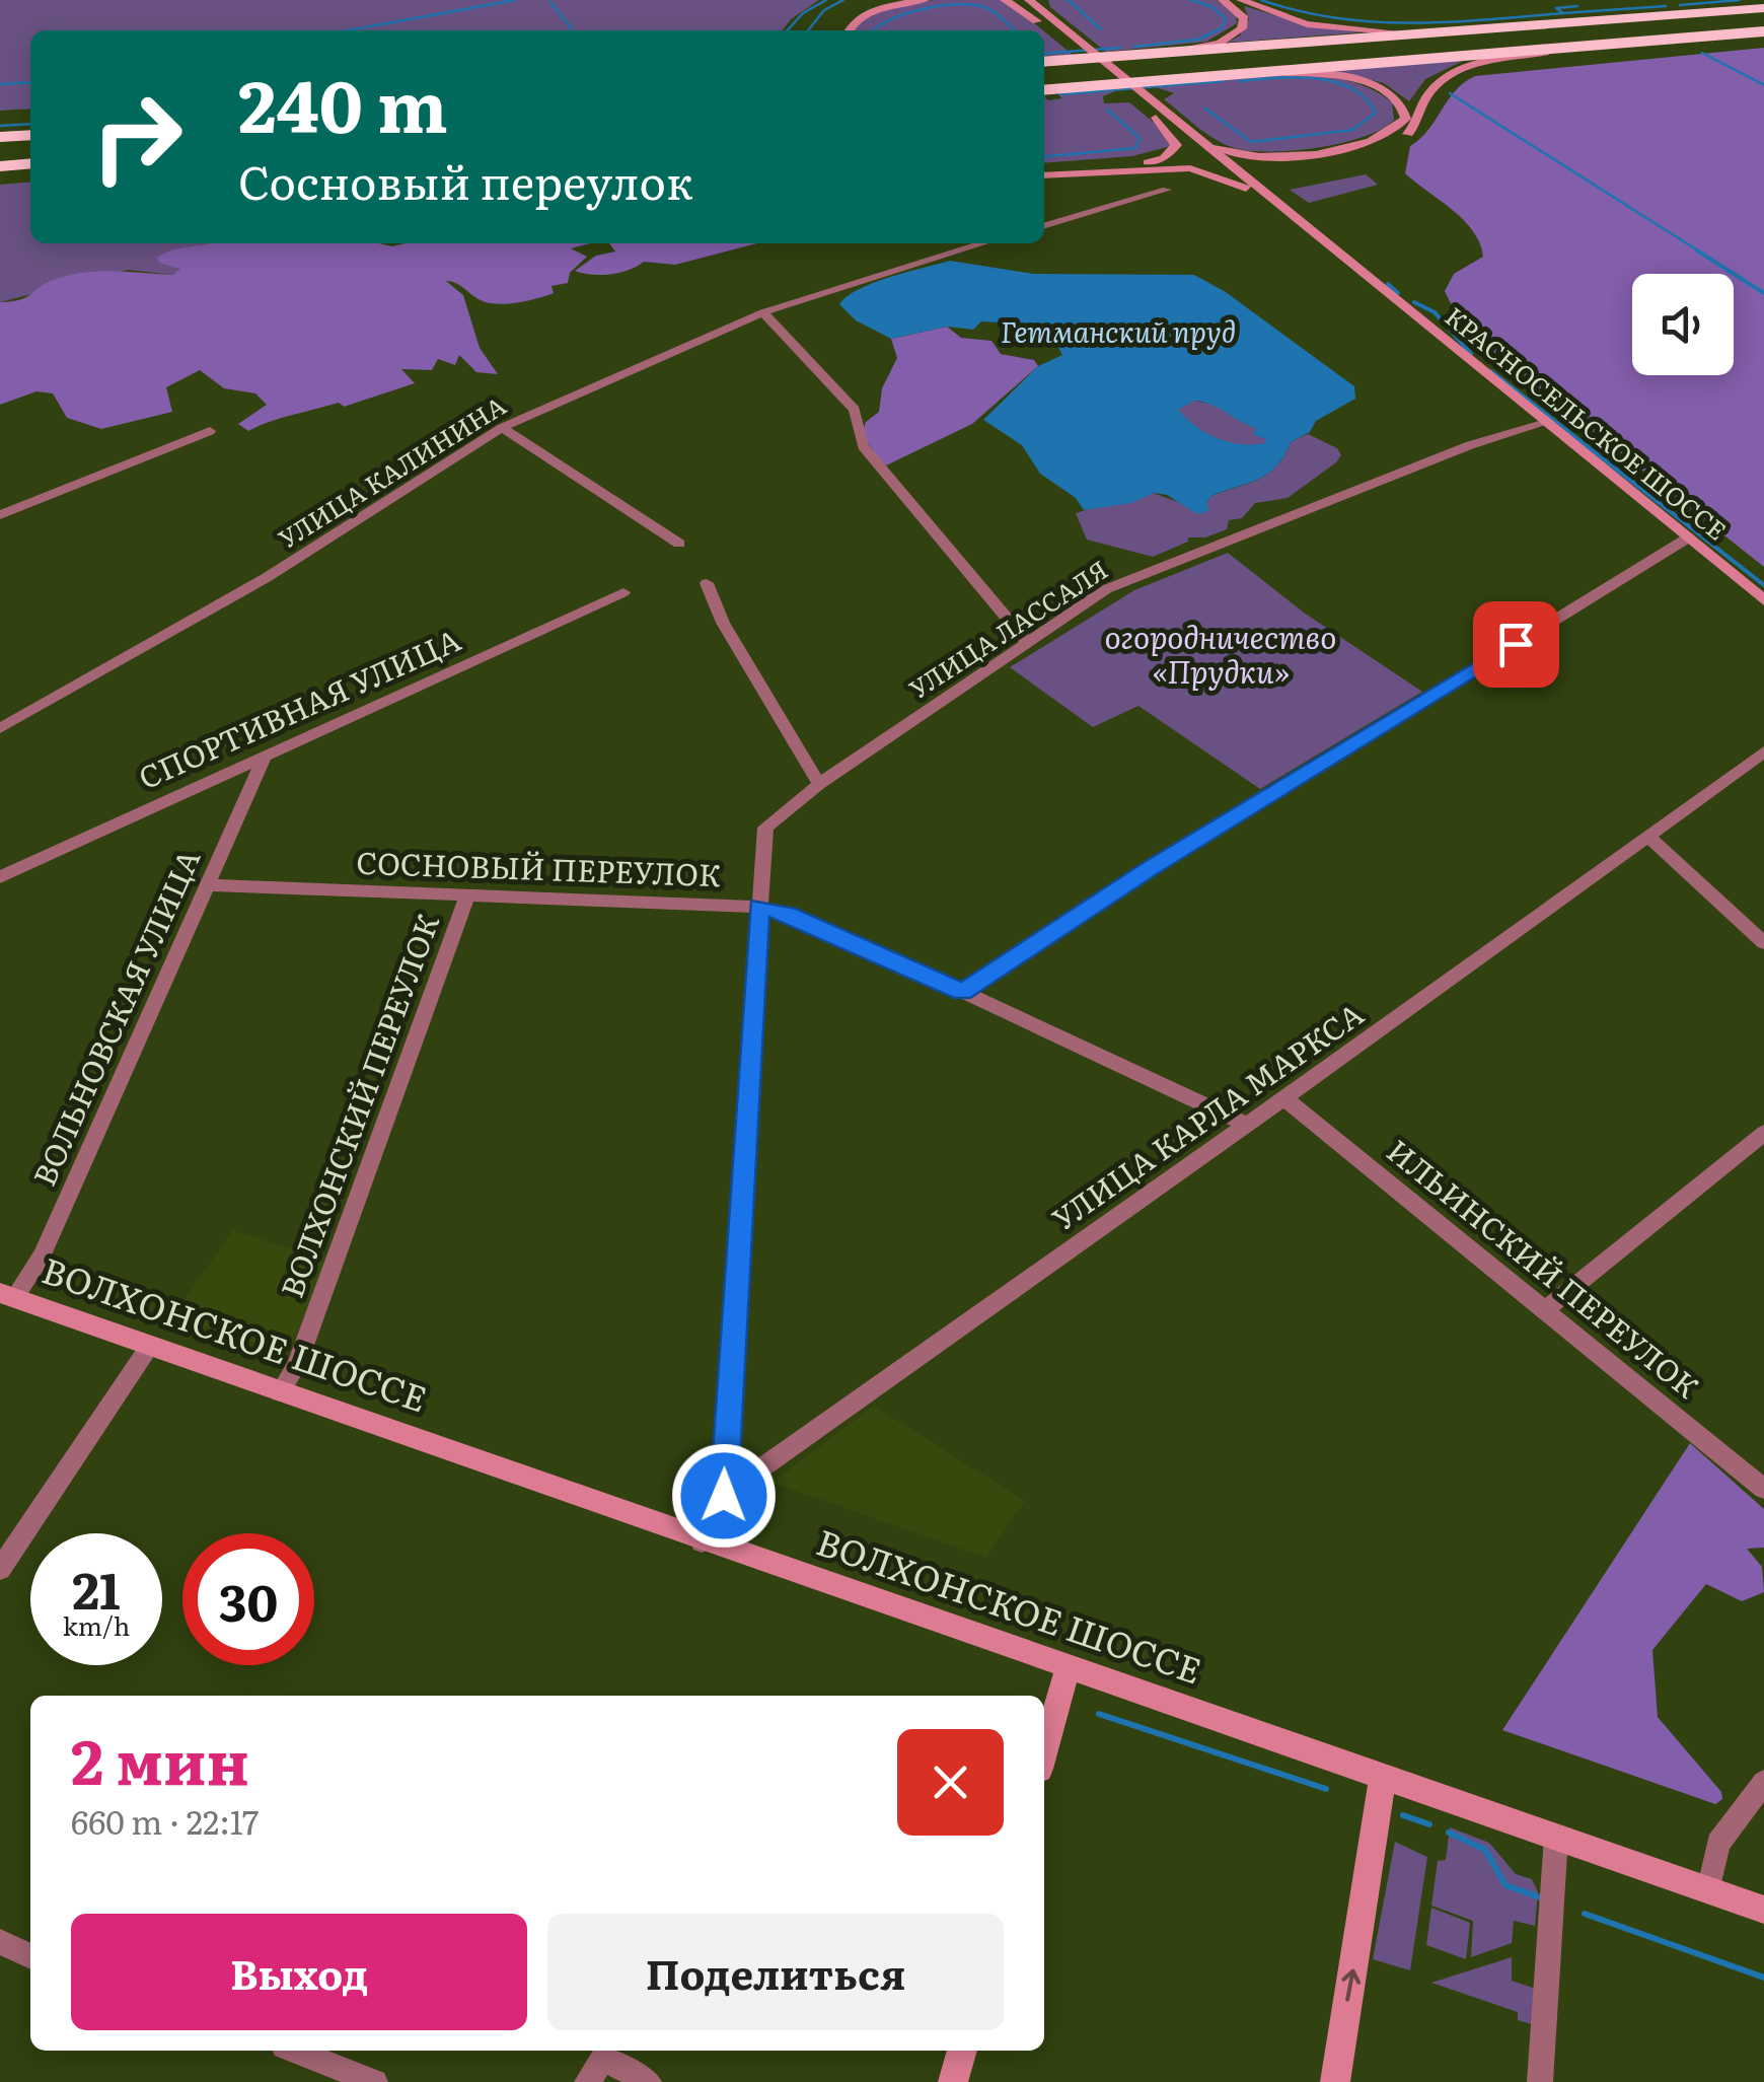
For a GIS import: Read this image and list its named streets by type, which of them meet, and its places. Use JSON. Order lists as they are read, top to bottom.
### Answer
{
  "streets": {
    "main road": ["КРАСНОСЕЛЬСКОЕ ШОССЕ", "ВОЛХОНСКОЕ ШОССЕ"],
    "street": [
      "УЛИЦА КАЛИНИНА",
      "УЛИЦА ЛАССАЛЯ",
      "СПОРТИВНАЯ УЛИЦА",
      "СОСНОВЫЙ ПЕРЕУЛОК",
      "ВОЛЬНОВСКАЯ УЛИЦА",
      "ВОЛХОНСКИЙ ПЕРЕУЛОК",
      "УЛИЦА КАРЛА МАРКСА",
      "ИЛЬИНСКИЙ ПЕРЕУЛОК"
    ]
  },
  "crossings": [
    ["КРАСНОСЕЛЬСКОЕ ШОССЕ", "УЛИЦА ЛАССАЛЯ"],
    ["УЛИЦА ЛАССАЛЯ", "СОСНОВЫЙ ПЕРЕУЛОК"],
    ["УЛИЦА ЛАССАЛЯ", "УЛИЦА КАРЛА МАРКСА"],
    ["СПОРТИВНАЯ УЛИЦА", "ВОЛЬНОВСКАЯ УЛИЦА"],
    ["СОСНОВЫЙ ПЕРЕУЛОК", "ВОЛЬНОВСКАЯ УЛИЦА"],
    ["СОСНОВЫЙ ПЕРЕУЛОК", "ВОЛХОНСКИЙ ПЕРЕУЛОК"],
    ["СОСНОВЫЙ ПЕРЕУЛОК", "УЛИЦА КАРЛА МАРКСА"],
    ["ВОЛЬНОВСКАЯ УЛИЦА", "ВОЛХОНСКОЕ ШОССЕ"],
    ["ВОЛХОНСКИЙ ПЕРЕУЛОК", "ВОЛХОНСКОЕ ШОССЕ"],
    ["УЛИЦА КАРЛА МАРКСА", "ИЛЬИНСКИЙ ПЕРЕУЛОК"],
    ["УЛИЦА КАРЛА МАРКСА", "ВОЛХОНСКОЕ ШОССЕ"]
  ],
  "water": ["Гетманский пруд"],
  "parks": ["огородничество «Прудки»"],
  "page": {
    "turn": ["240 m", "Сосновый переулок"],
    "speed": "21 km/h",
    "limit": "30",
    "heading": ["2 мин", "660 m · 22:17"],
    "buttons": ["Выход", "Поделиться"]
  }
}
